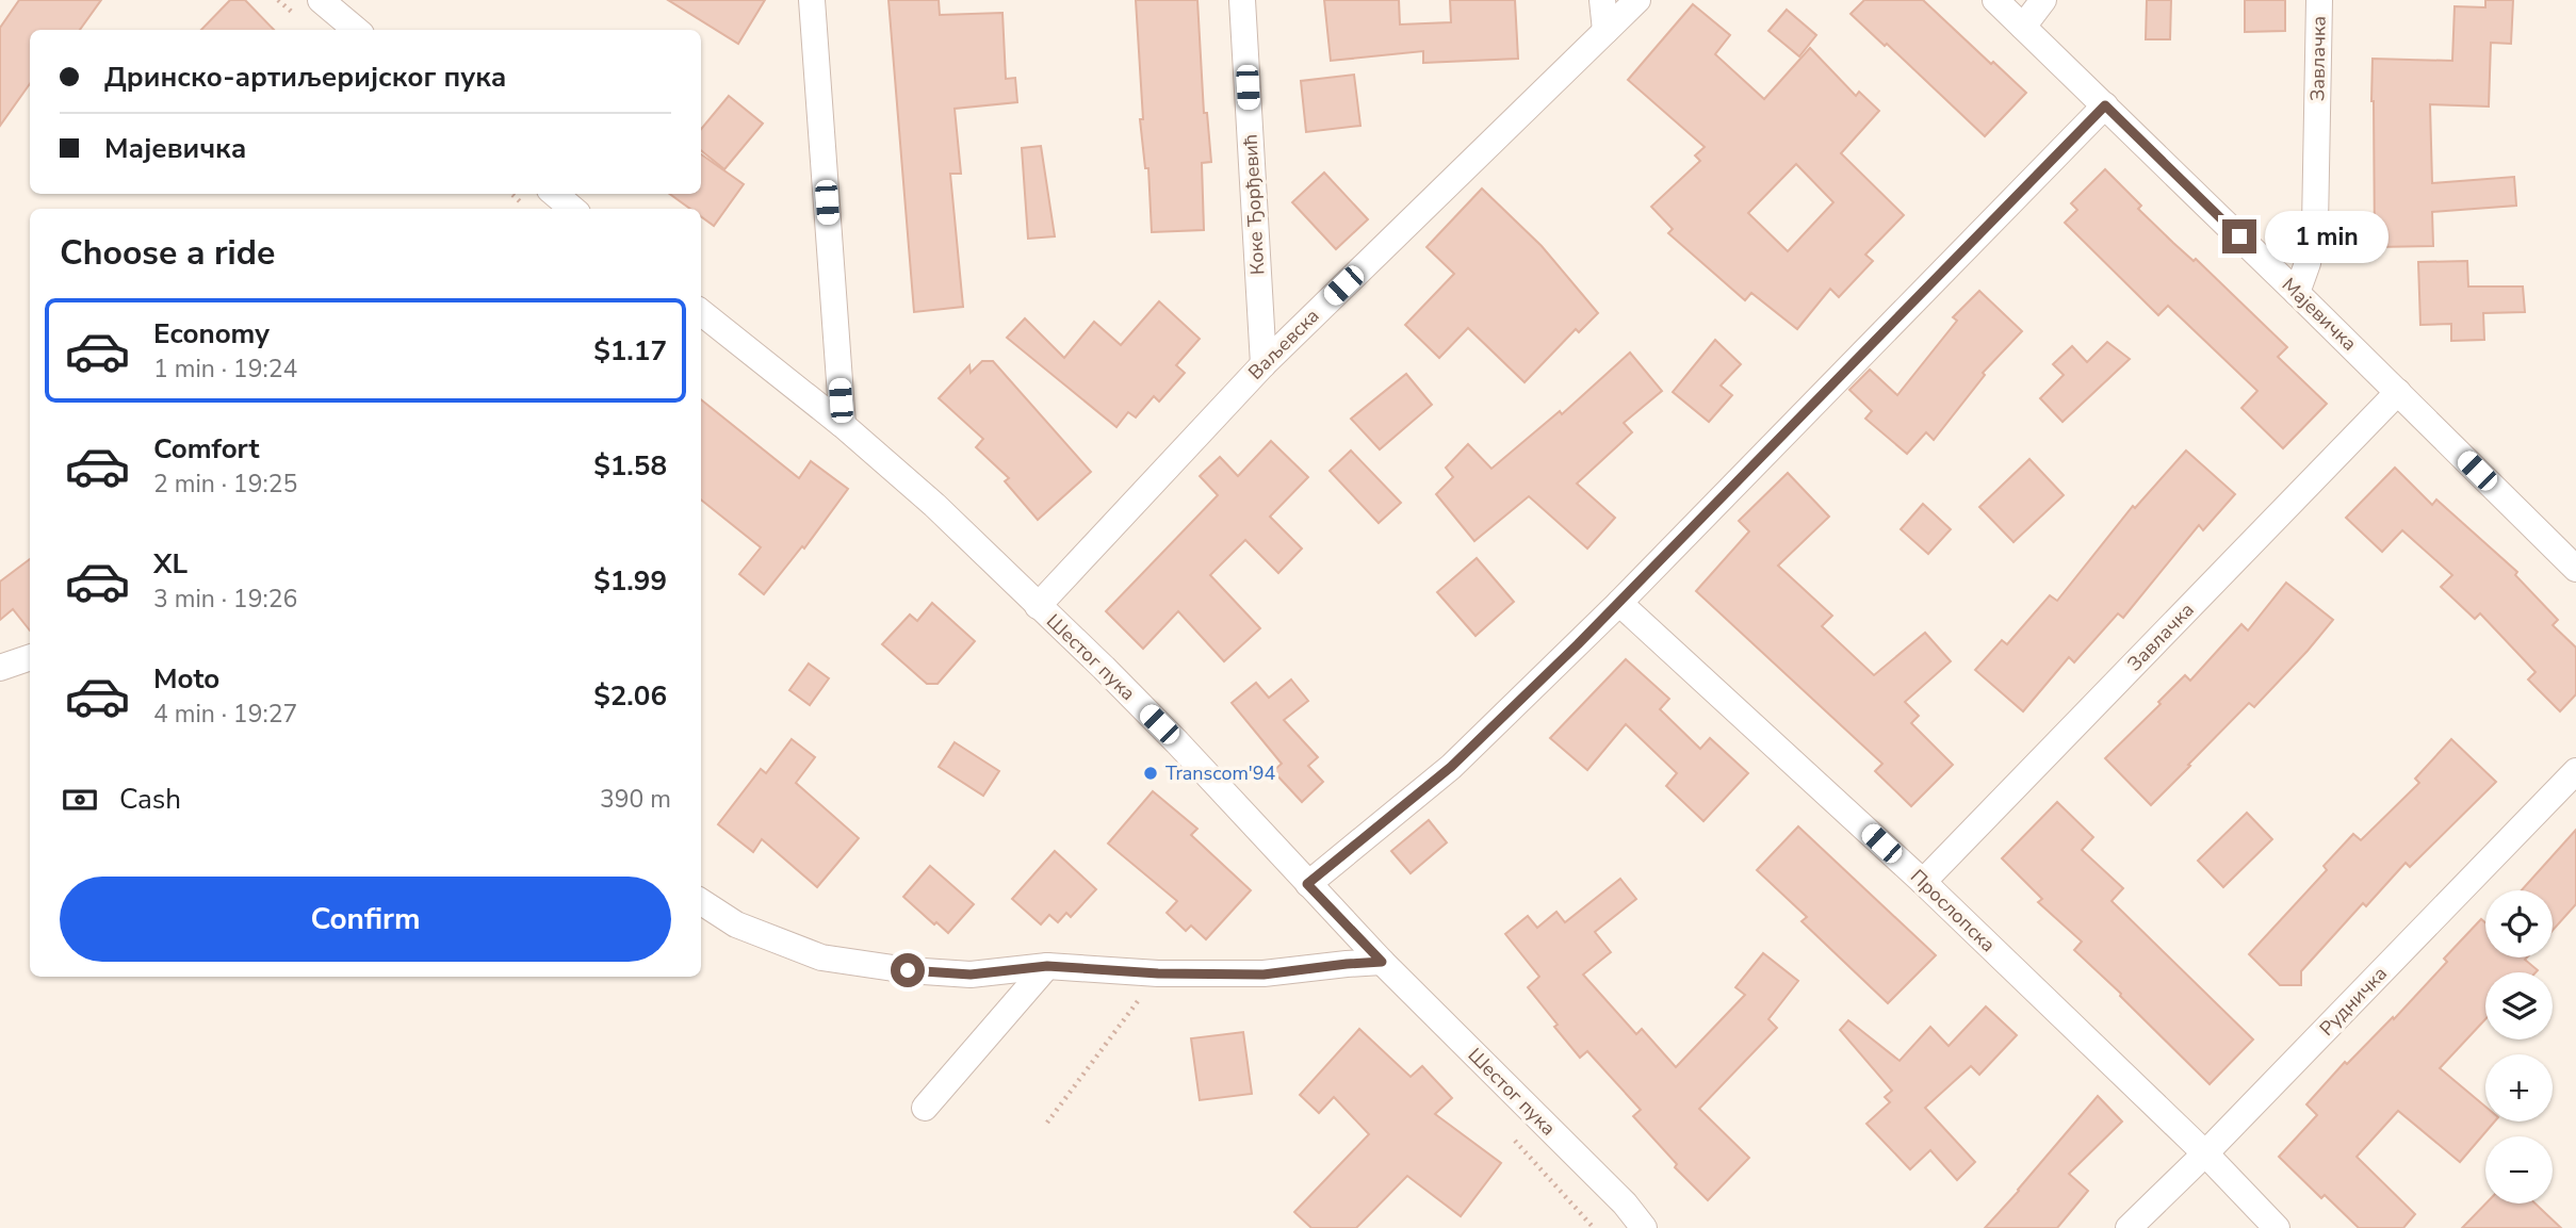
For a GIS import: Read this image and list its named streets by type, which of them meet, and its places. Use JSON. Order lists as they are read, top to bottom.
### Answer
{
  "streets": {
    "street": [
      "Завлачка",
      "Коке Ђорђевић",
      "Мајевичка",
      "Ваљевска",
      "Шестог пука",
      "Прослопска",
      "Рудничка"
    ]
  },
  "crossings": [
    ["Завлачка", "Мајевичка"],
    ["Завлачка", "Прослопска"],
    ["Коке Ђорђевић", "Ваљевска"],
    ["Ваљевска", "Шестог пука"],
    ["Прослопска", "Рудничка"]
  ],
  "places": ["Transcom'94"],
  "page": {
    "banner": ["Дринско-артиљеријског пука", "Мајевичка"],
    "heading": "Choose a ride",
    "bubble": "1 min",
    "list": [
      {
        "name": "Economy",
        "note": "1 min · 19:24",
        "value": "$1.17"
      },
      {
        "name": "Comfort",
        "note": "2 min · 19:25",
        "value": "$1.58"
      },
      {
        "name": "XL",
        "note": "3 min · 19:26",
        "value": "$1.99"
      },
      {
        "name": "Moto",
        "note": "4 min · 19:27",
        "value": "$2.06"
      }
    ],
    "pay": ["Cash", "390 m"],
    "buttons": "Confirm",
    "map_buttons": ["+", "−"]
  }
}
